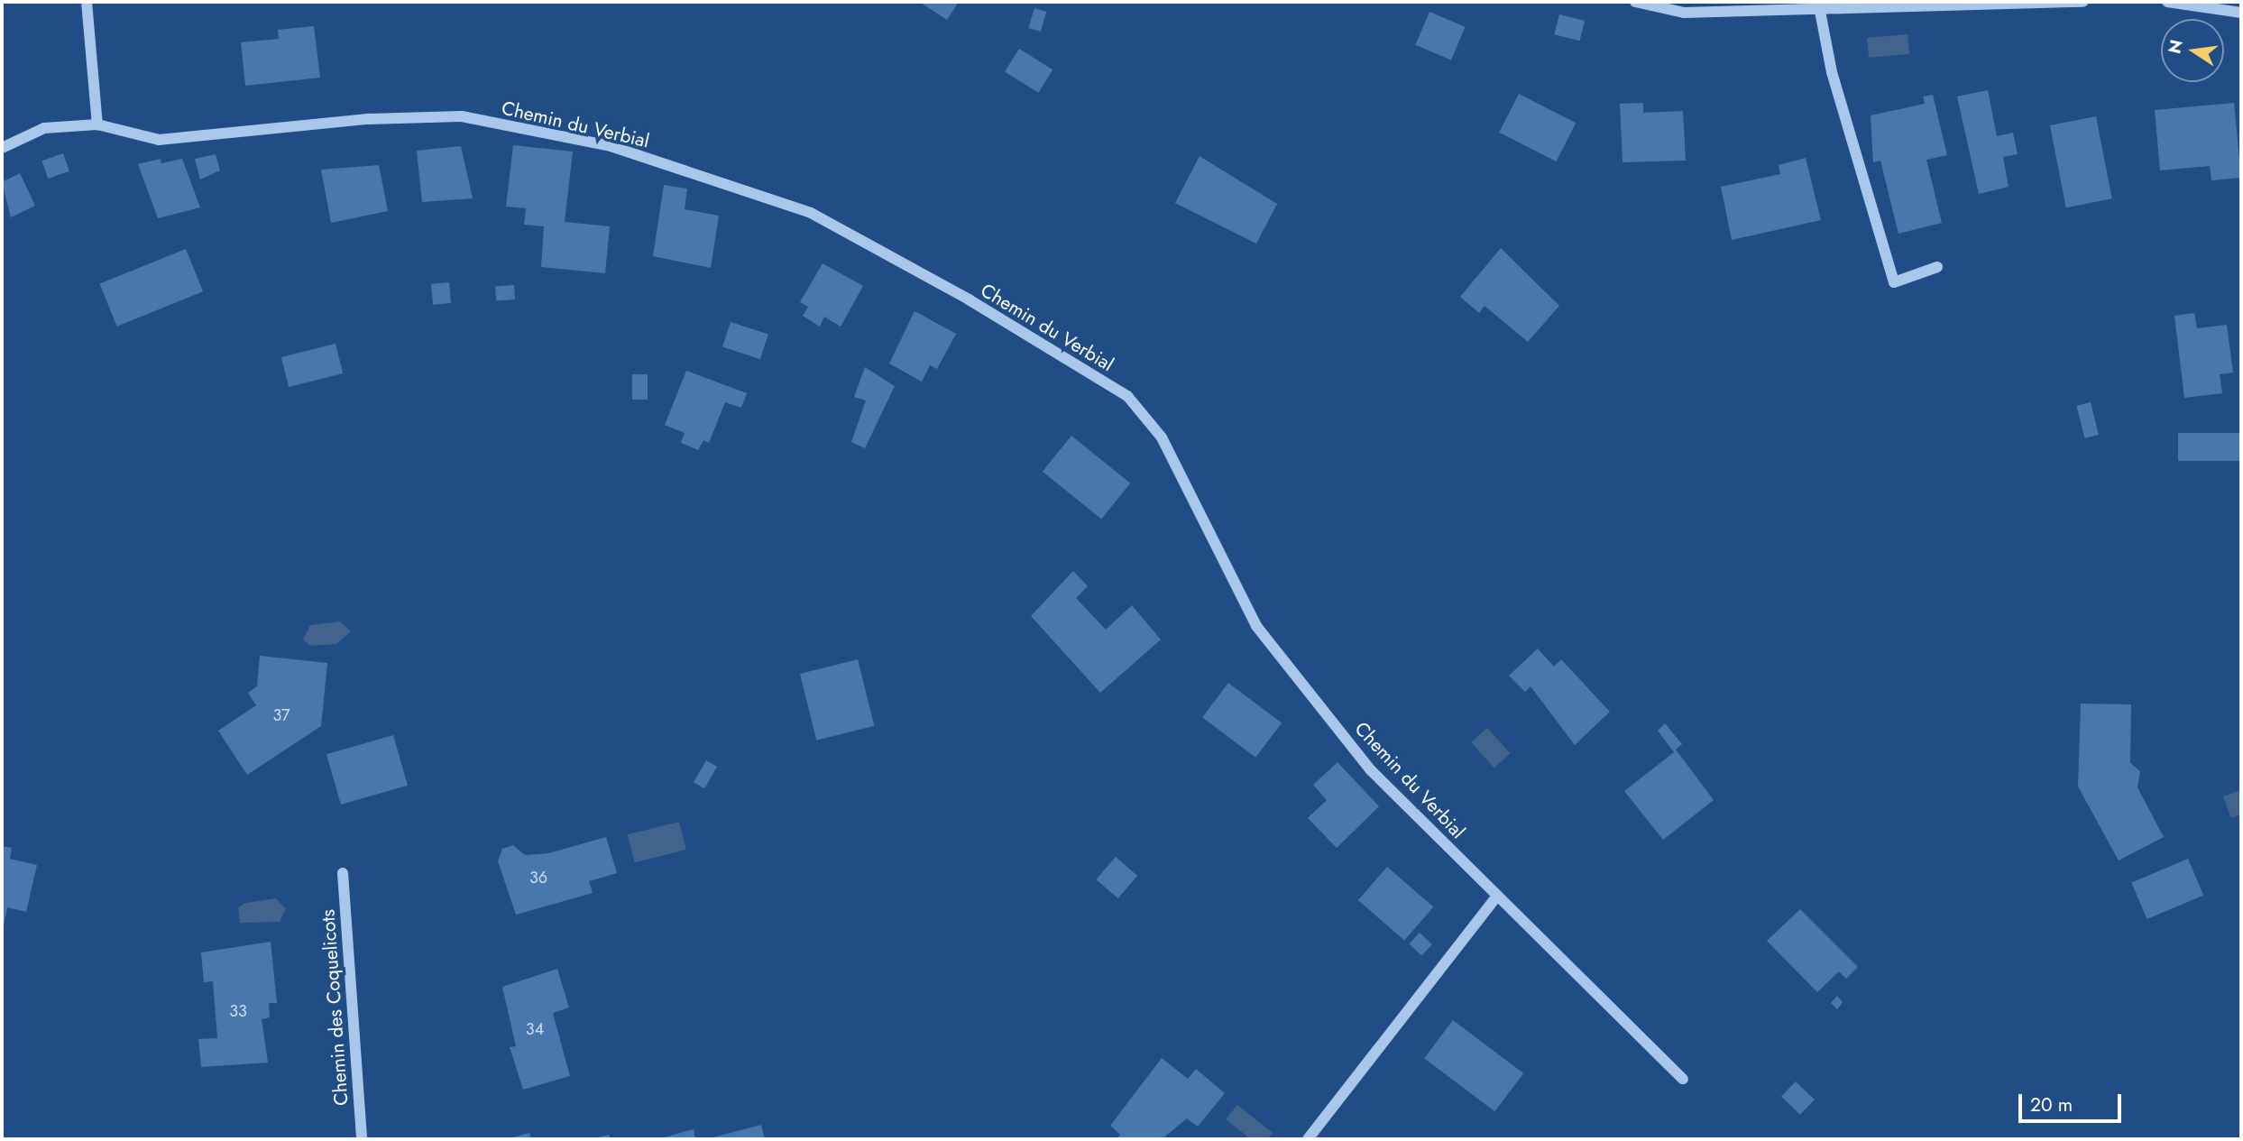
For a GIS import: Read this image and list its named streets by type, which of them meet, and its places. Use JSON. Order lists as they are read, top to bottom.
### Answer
{
  "streets": {
    "street": ["Chemin du Verbial", "Chemin des Coquelicots"]
  },
  "house_numbers": [
    "37",
    "36",
    "33",
    "34"
  ],
  "scale_bar": "20 m",
  "north": "left"
}
